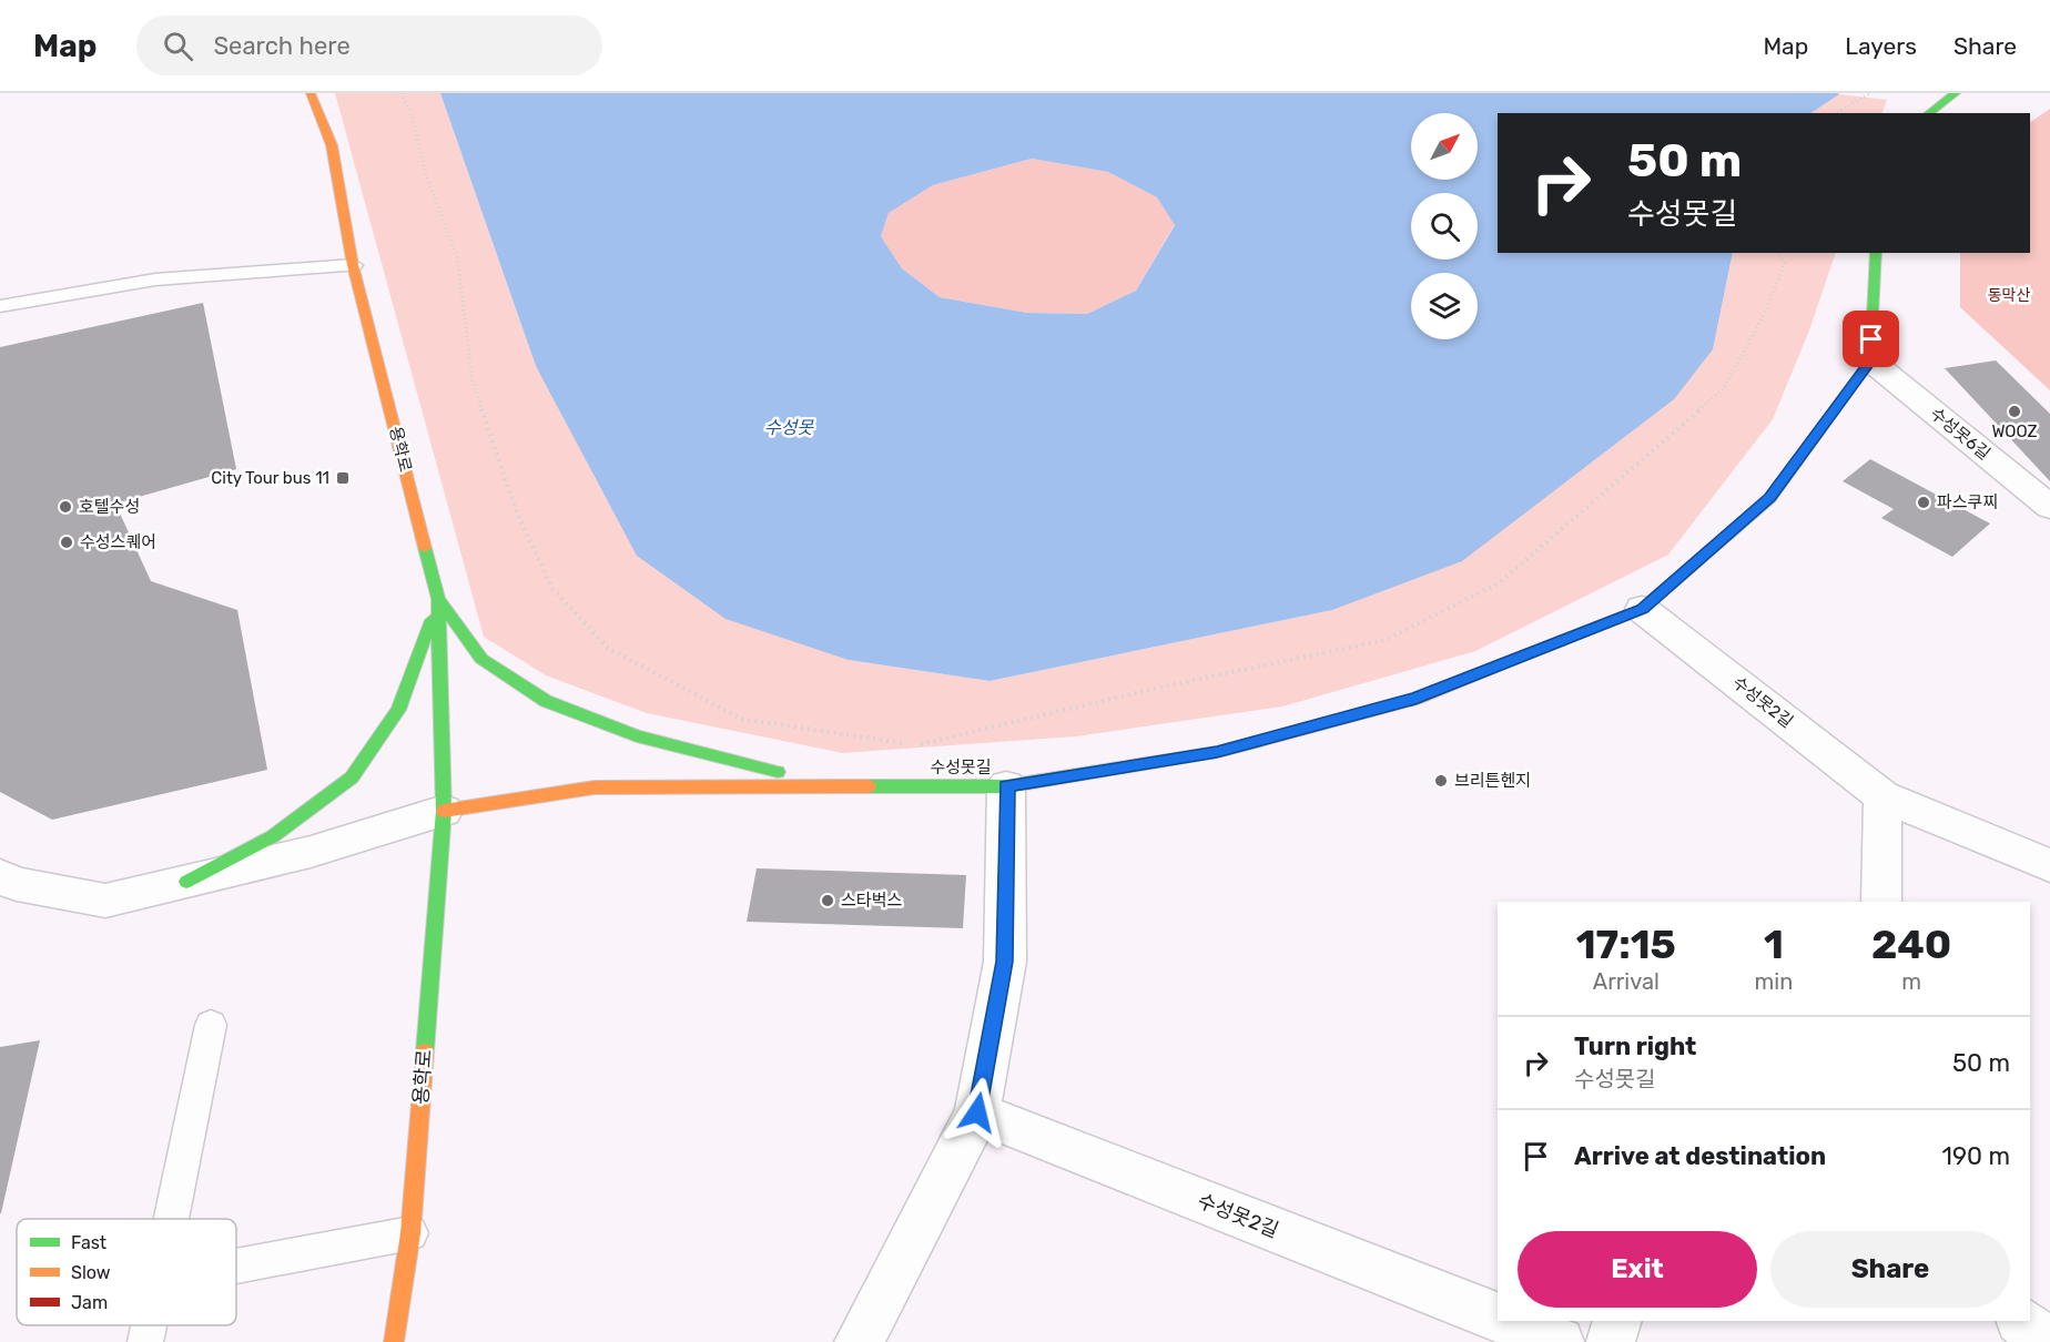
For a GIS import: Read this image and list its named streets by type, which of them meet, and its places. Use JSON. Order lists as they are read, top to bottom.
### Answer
{
  "streets": {
    "street": [
      "수성못6길",
      "용학로",
      "수성못2길",
      "수성못길"
    ]
  },
  "crossings": [
    ["수성못6길", "수성못길"],
    ["용학로", "수성못길"],
    ["수성못2길", "수성못길"]
  ],
  "water": ["수성못"],
  "parks": ["동막산"],
  "places": {
    "other": [
      "WOOZ",
      "파스쿠찌",
      "호텔수성",
      "수성스퀘어",
      "브리튼헨지",
      "스타벅스"
    ],
    "transit": ["City Tour bus 11"]
  },
  "legend": ["Fast", "Slow", "Jam"],
  "north": "top right",
  "page": {
    "header": "Map",
    "search": "Search here",
    "nav": ["Map", "Layers", "Share"],
    "turn": ["50 m", "수성못길"],
    "eta": [
      "17:15",
      "Arrival",
      "1",
      "min",
      "240",
      "m"
    ],
    "list": [
      {
        "name": "Turn right",
        "note": "수성못길",
        "value": "50 m"
      },
      {
        "name": "Arrive at destination",
        "value": "190 m"
      }
    ],
    "buttons": ["Exit", "Share"]
  }
}
